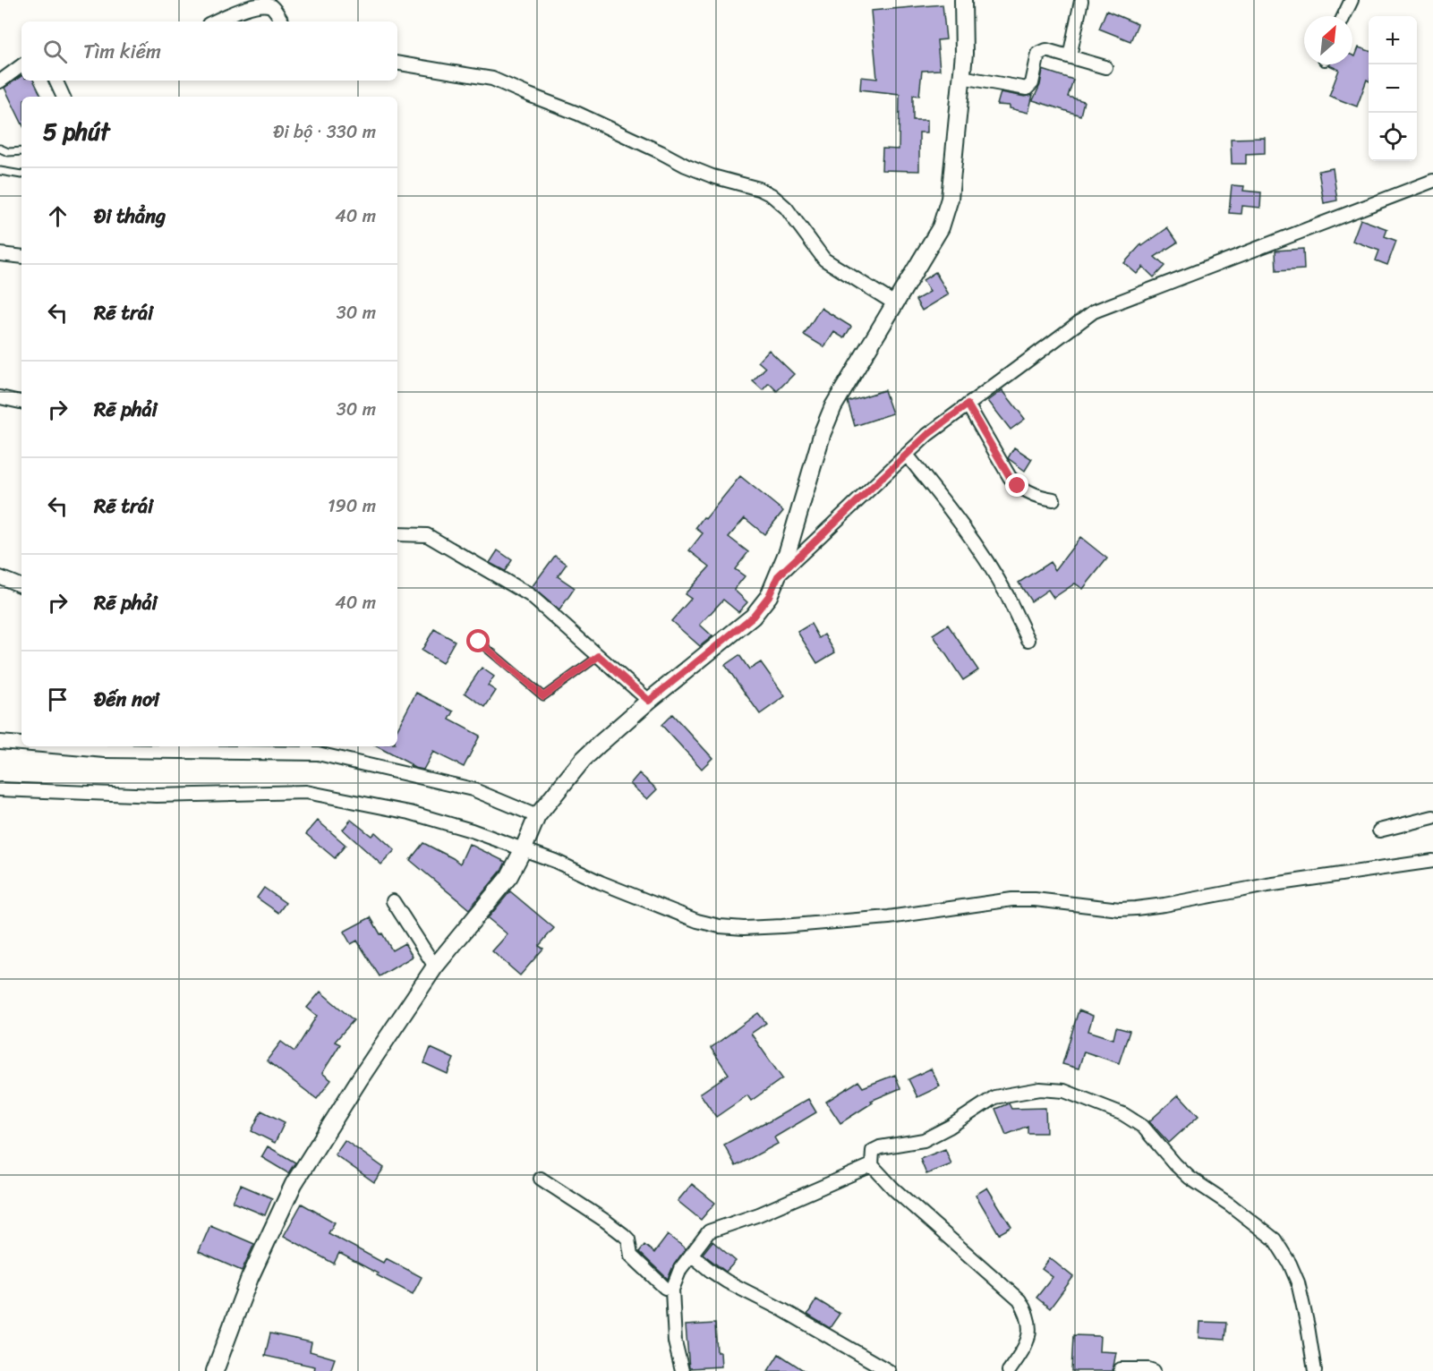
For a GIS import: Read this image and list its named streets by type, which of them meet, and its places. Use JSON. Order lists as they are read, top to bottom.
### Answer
{
  "north": "top right",
  "page": {
    "map_buttons": ["+", "−"],
    "search": "Tìm kiếm",
    "heading": ["5 phút", "Đi bộ · 330 m"],
    "list": [
      ["Đi thẳng", "40 m"],
      ["Rẽ trái", "30 m"],
      ["Rẽ phải", "30 m"],
      ["Rẽ trái", "190 m"],
      ["Rẽ phải", "40 m"],
      "Đến nơi"
    ]
  }
}
